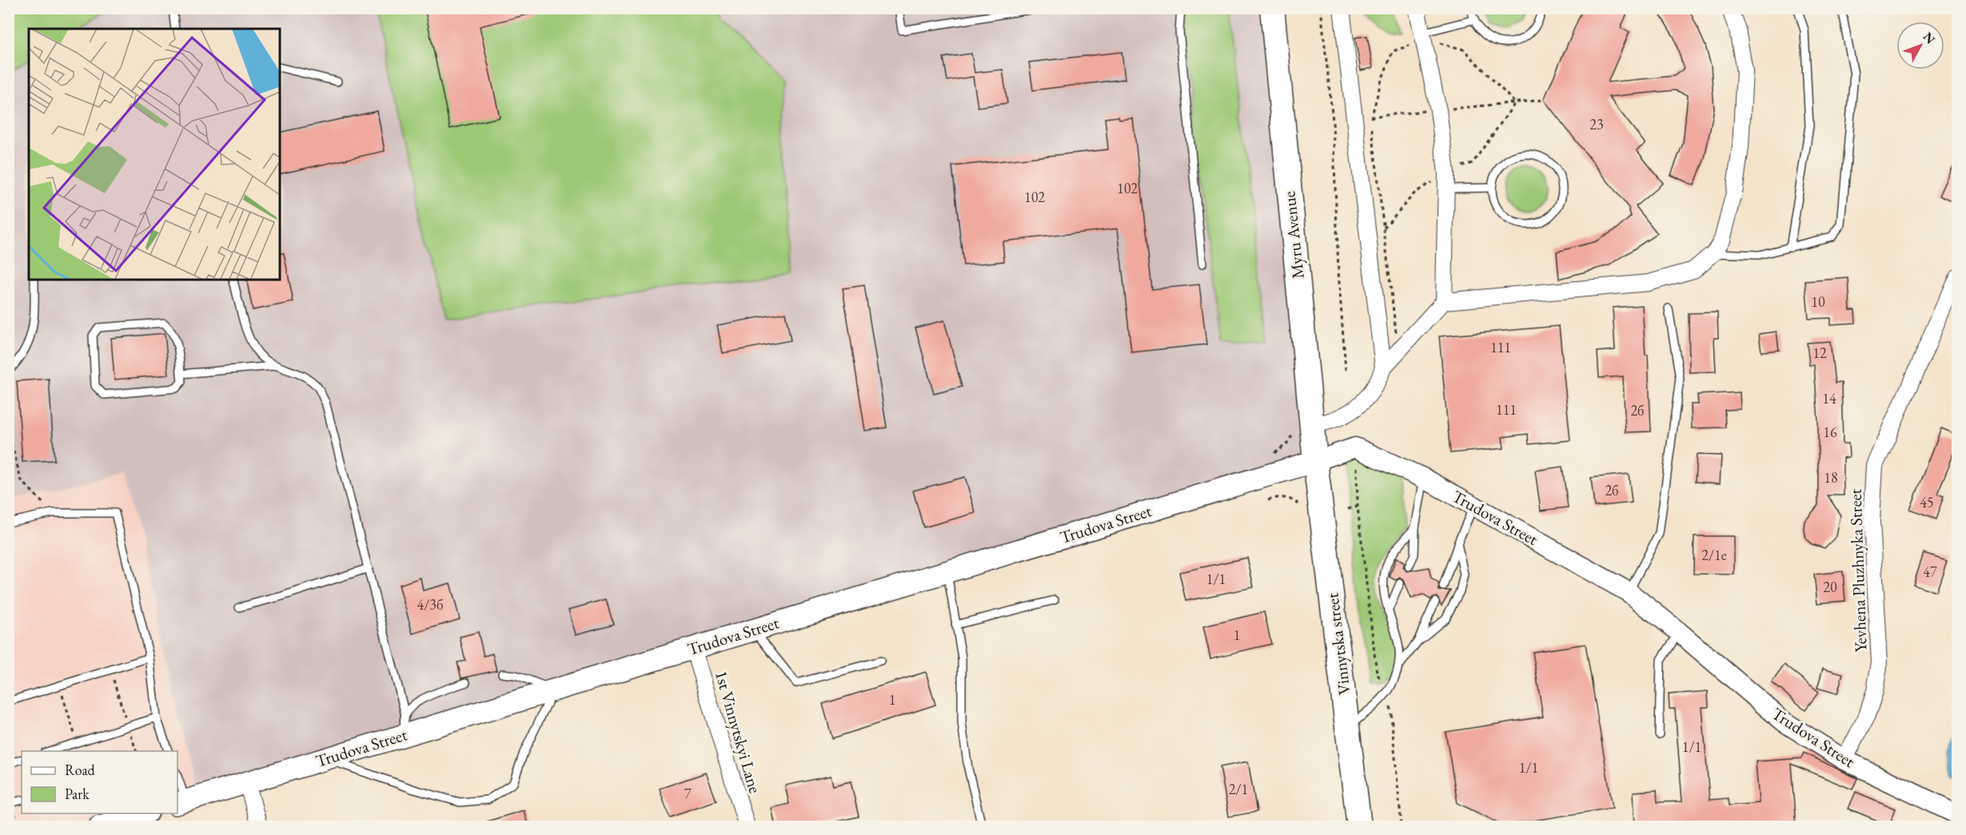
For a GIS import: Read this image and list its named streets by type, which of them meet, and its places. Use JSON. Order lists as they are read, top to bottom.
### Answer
{
  "streets": {
    "main road": ["Myru Avenue", "Trudova Street", "Vinnytska street"],
    "street": ["Yevhena Pluzhnyka Street", "1st Vinnytskyi Lane"]
  },
  "crossings": [
    ["Myru Avenue", "Trudova Street"],
    ["Myru Avenue", "Vinnytska street"],
    ["Trudova Street", "Yevhena Pluzhnyka Street"],
    ["Trudova Street", "Vinnytska street"],
    ["Trudova Street", "1st Vinnytskyi Lane"]
  ],
  "house_numbers": [
    "23",
    "102",
    "102",
    "10",
    "111",
    "12",
    "14",
    "111",
    "2б",
    "16",
    "18",
    "2б",
    "45",
    "2/1е",
    "47",
    "1/1",
    "20",
    "4/3б",
    "1",
    "1",
    "1/1",
    "1/1",
    "2/1",
    "7"
  ],
  "legend": ["Road", "Park"],
  "north": "top right"
}
